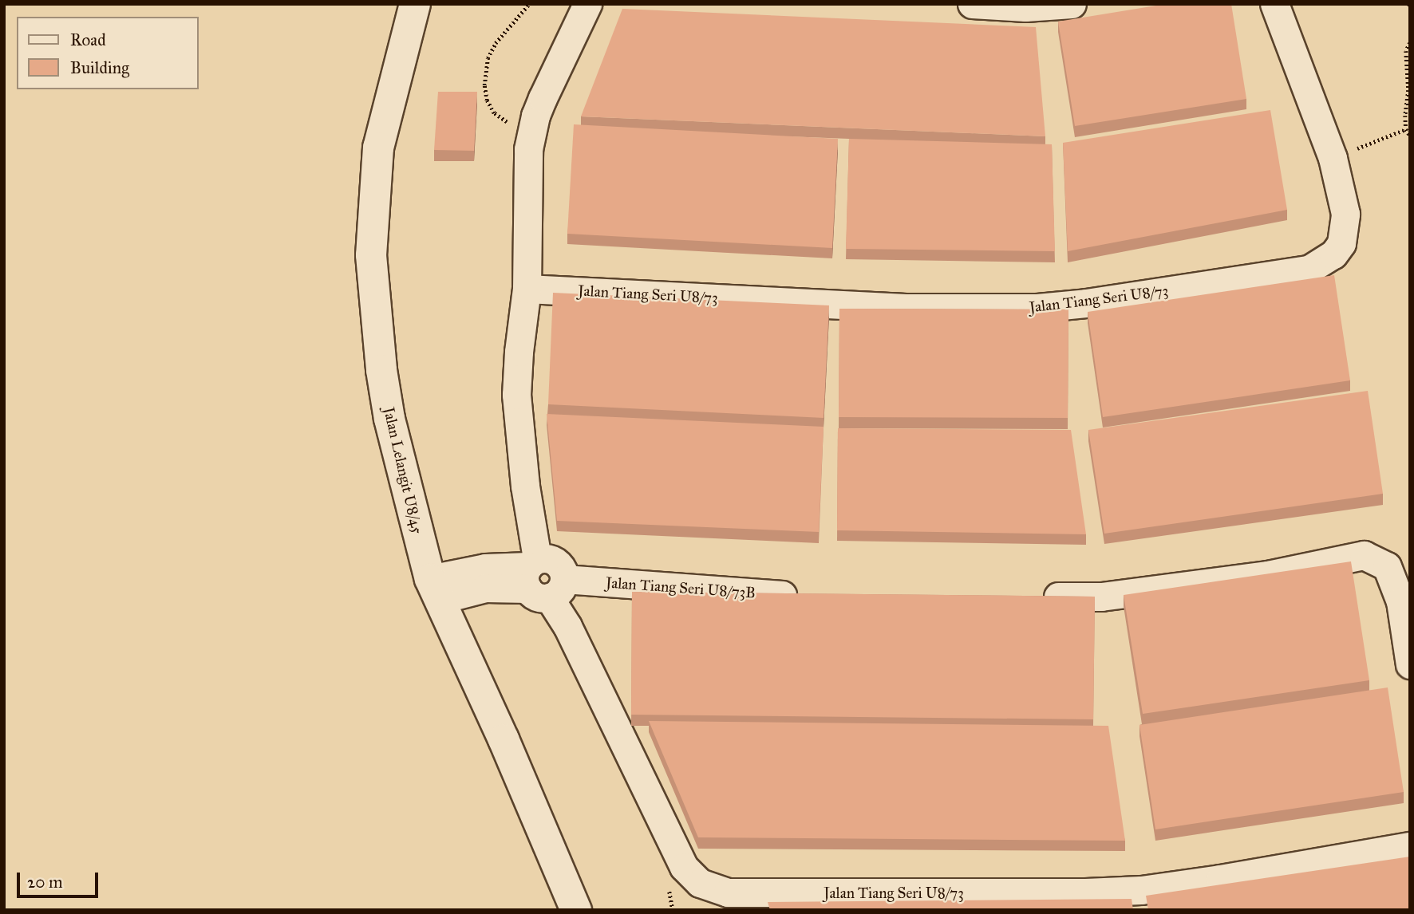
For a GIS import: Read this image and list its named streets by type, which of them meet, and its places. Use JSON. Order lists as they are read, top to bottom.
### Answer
{
  "streets": {
    "street": ["Jalan Tiang Seri U8/73", "Jalan Lelangit U8/45", "Jalan Tiang Seri U8/73B"]
  },
  "crossings": [
    ["Jalan Tiang Seri U8/73", "Jalan Tiang Seri U8/73B"],
    ["Jalan Lelangit U8/45", "Jalan Tiang Seri U8/73B"]
  ],
  "legend": ["Road", "Building"],
  "scale_bar": "20 m"
}
